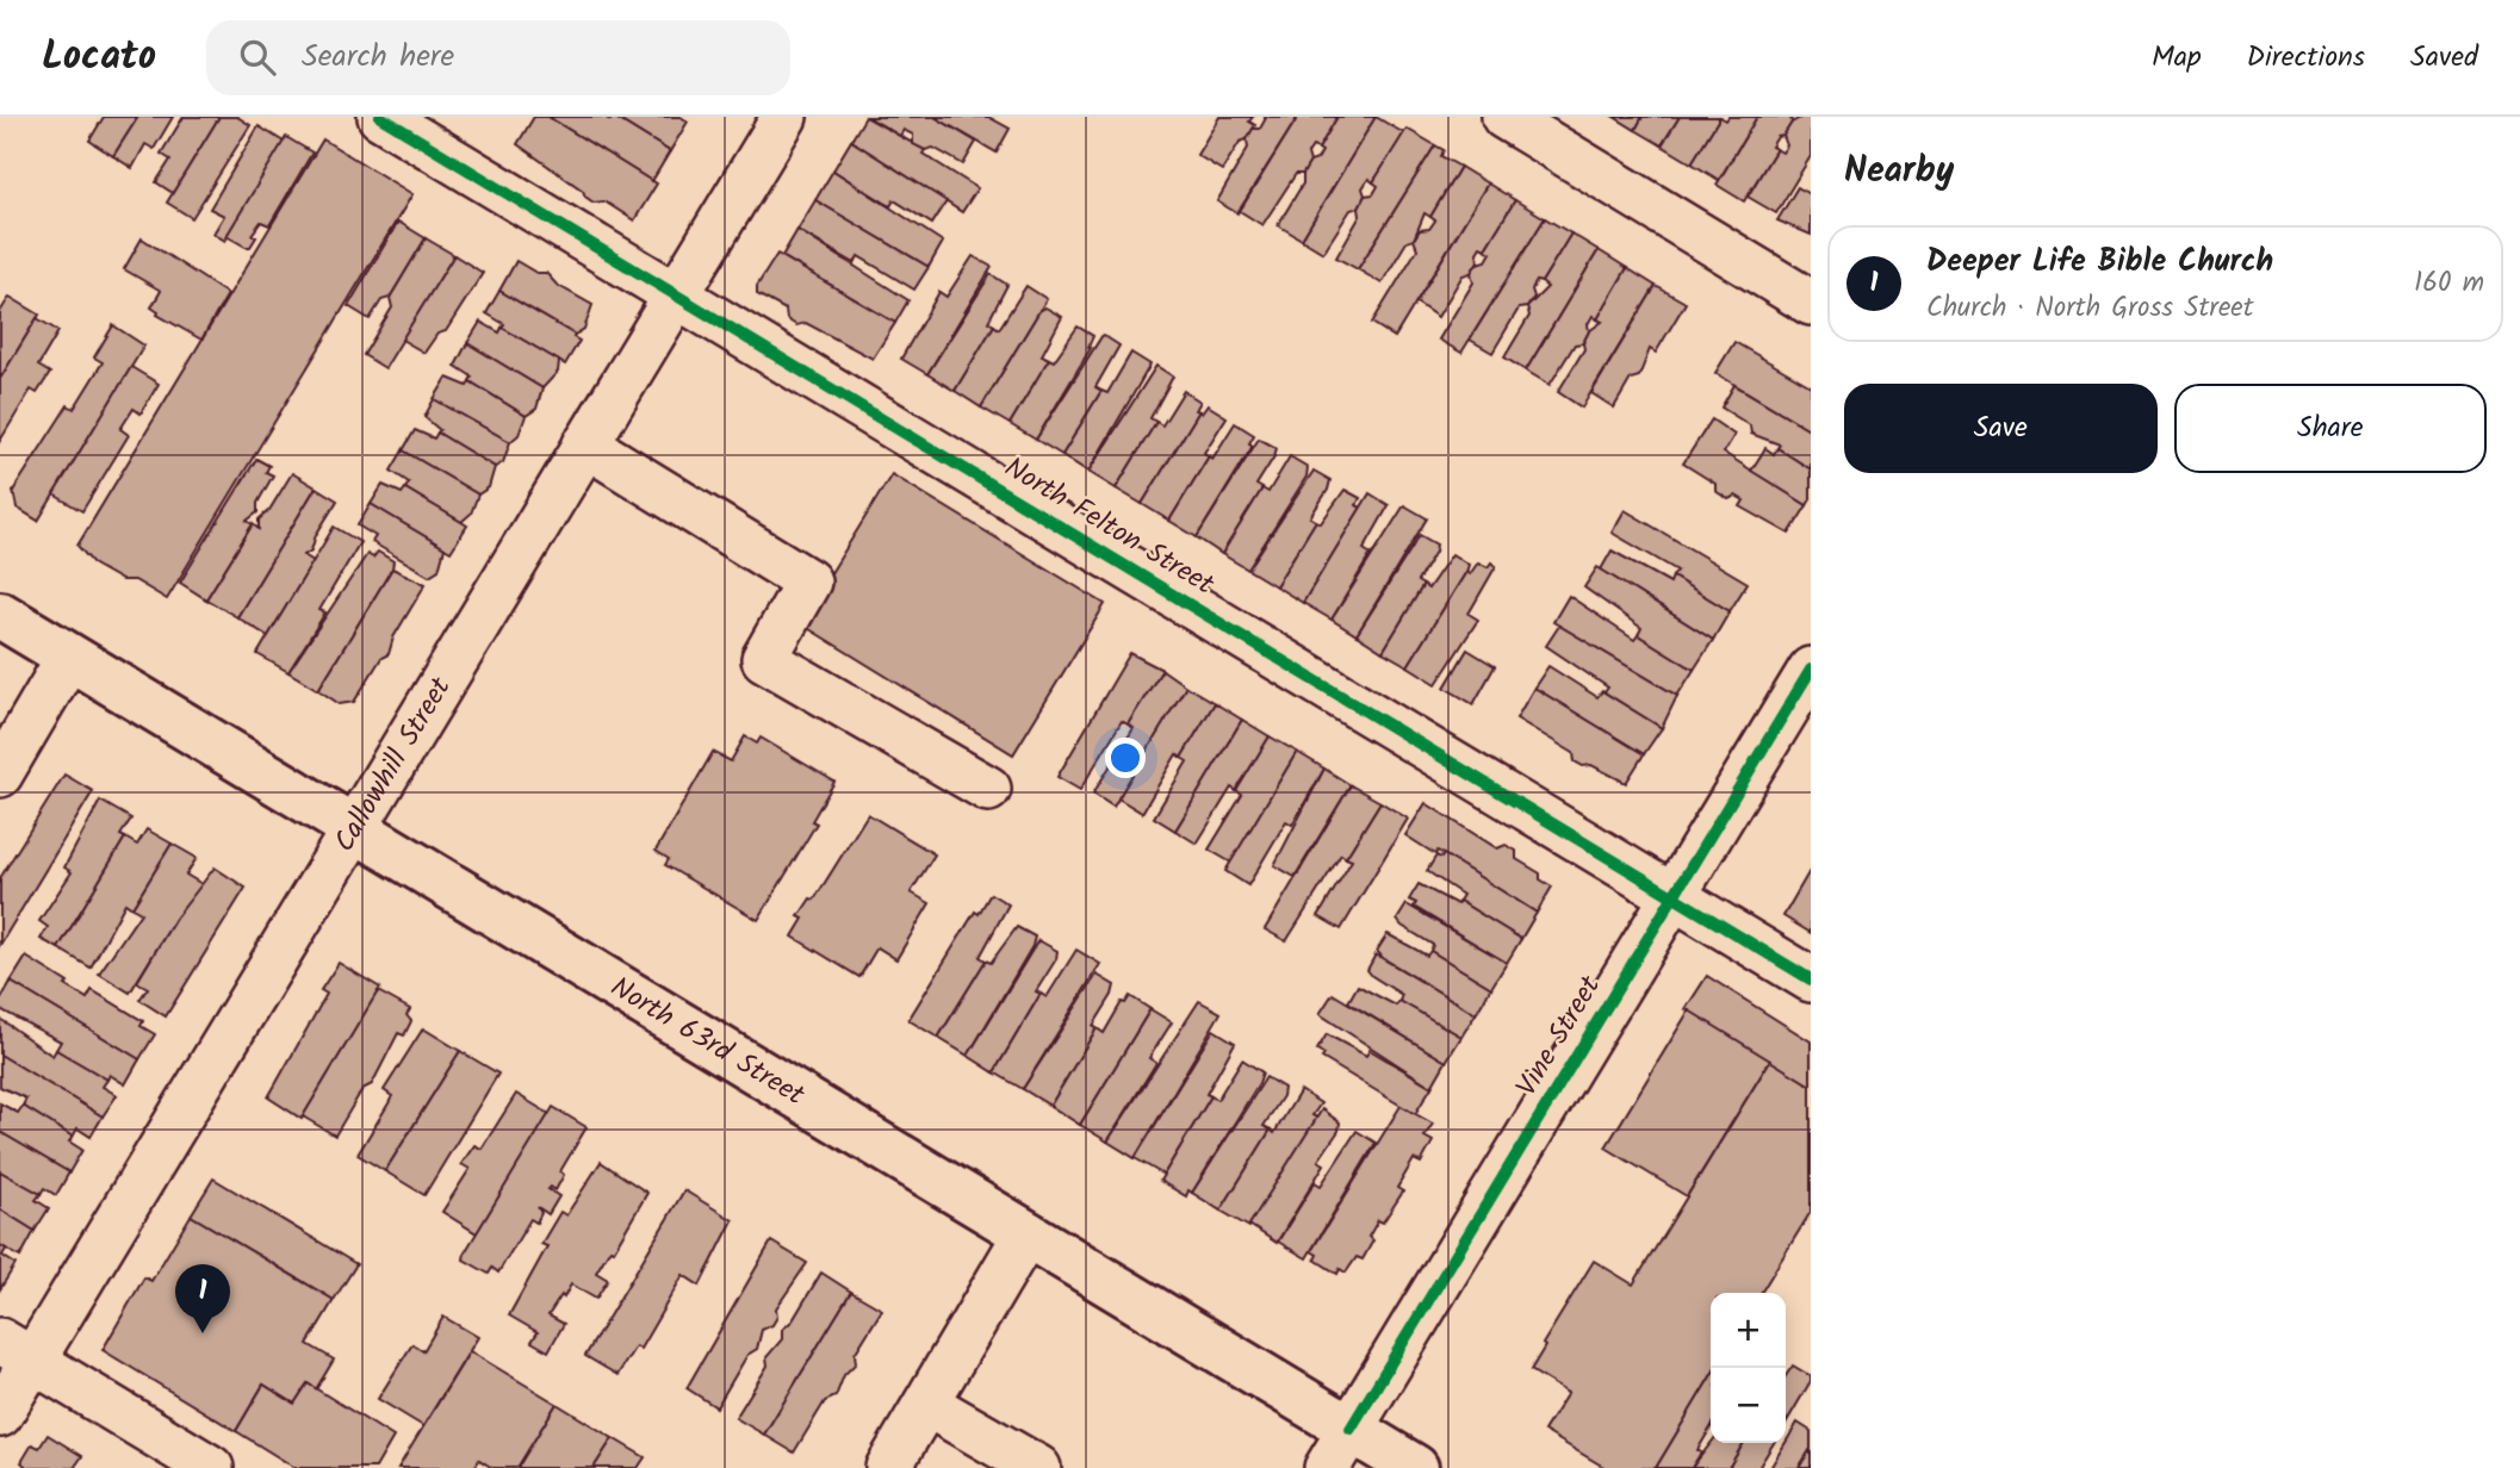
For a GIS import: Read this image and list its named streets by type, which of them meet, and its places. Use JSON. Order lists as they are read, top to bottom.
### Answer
{
  "streets": {
    "main road": ["North 63rd Street"],
    "street": ["North Felton Street", "Callowhill Street", "Vine Street"]
  },
  "crossings": [
    ["North Felton Street", "Callowhill Street"],
    ["North Felton Street", "Vine Street"],
    ["Callowhill Street", "North 63rd Street"],
    ["Vine Street", "North 63rd Street"]
  ],
  "page": {
    "header": "Locato",
    "search": "Search here",
    "nav": ["Map", "Directions", "Saved"],
    "heading": "Nearby",
    "list": [
      {
        "mark": "1",
        "name": "Deeper Life Bible Church",
        "note": "Church · North Gross Street",
        "value": "160 m"
      }
    ],
    "buttons": ["Save", "Share"],
    "pins": "1",
    "map_buttons": ["+", "−"]
  }
}
